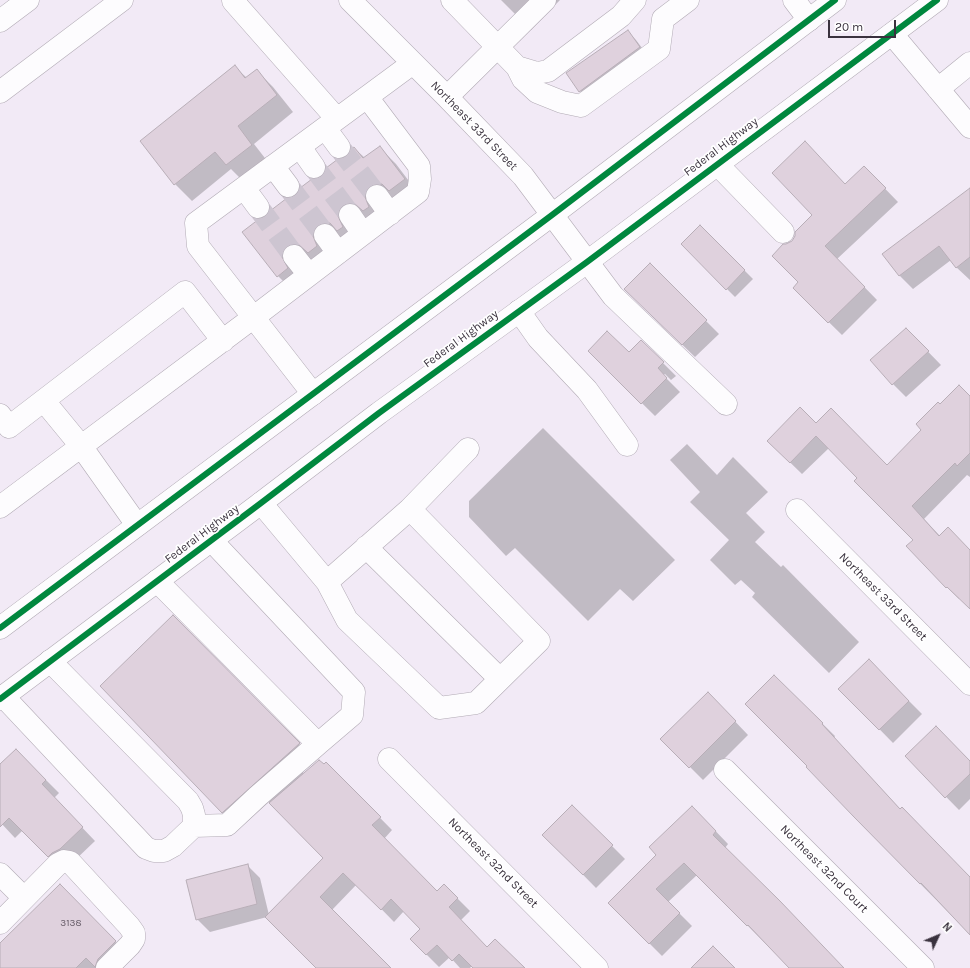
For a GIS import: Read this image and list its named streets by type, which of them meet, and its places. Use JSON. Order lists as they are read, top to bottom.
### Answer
{
  "streets": {
    "main road": [
      "Northeast 33rd Street",
      "Federal Highway",
      "Northeast 32nd Street",
      "Northeast 32nd Court"
    ]
  },
  "crossings": [
    ["Northeast 33rd Street", "Federal Highway"]
  ],
  "house_numbers": ["3138"],
  "scale_bar": "20 m",
  "north": "top right"
}
